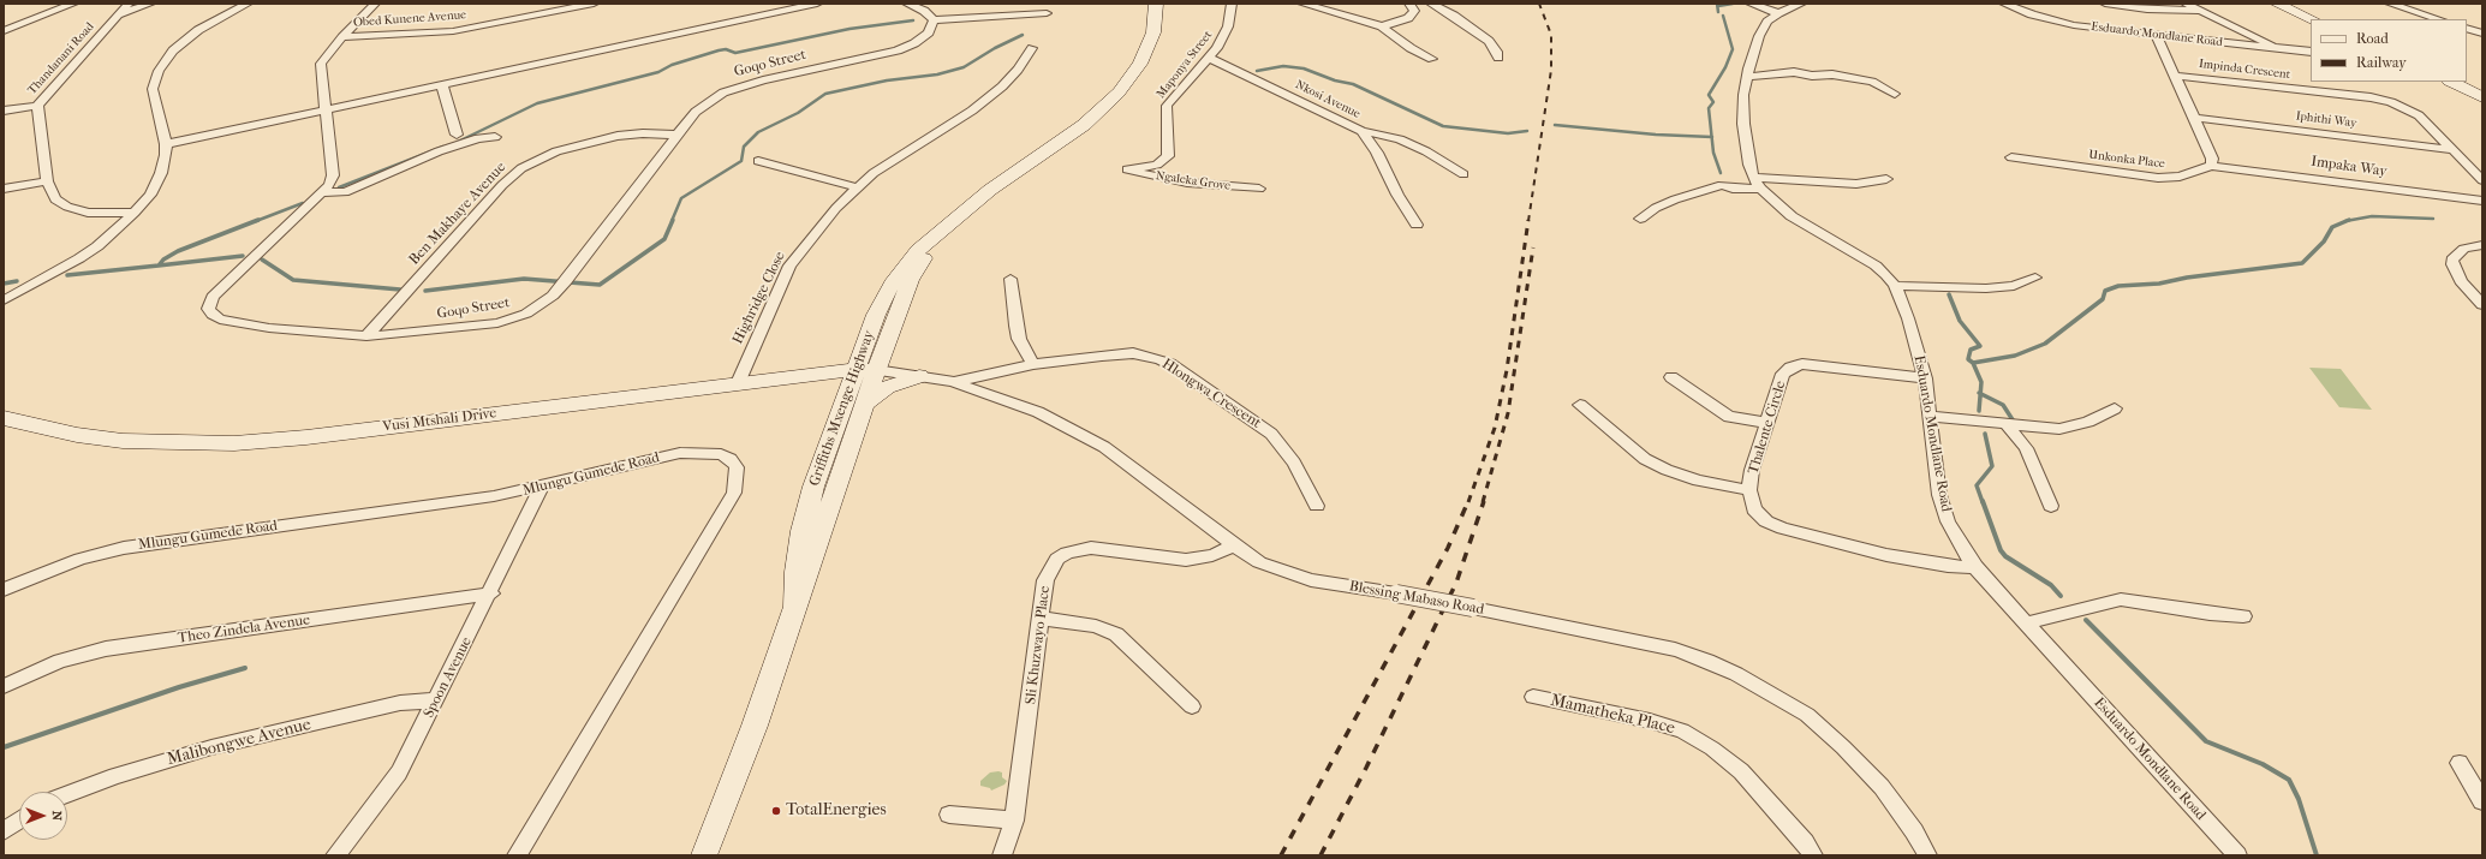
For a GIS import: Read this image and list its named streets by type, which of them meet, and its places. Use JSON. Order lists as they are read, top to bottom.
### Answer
{
  "streets": {
    "street": [
      "Obed Kunene Avenue",
      "Esduardo Mondlane Road",
      "Thandanani Road",
      "Goqo Street",
      "Maponya Street",
      "Impinda Crescent",
      "Nkosi Avenue",
      "Iphithi Way",
      "Unkonka Place",
      "Impaka Way",
      "Ngaleka Grove",
      "Ben Makhaye Avenue",
      "Highridge Close",
      "Hlongwa Crescent",
      "Griffiths Mxenge Highway",
      "Vusi Mtshali Drive",
      "Thalente Circle",
      "Mlungu Gumede Road",
      "Blessing Mabaso Road",
      "Theo Zindela Avenue",
      "Sli Khuzwayo Place",
      "Spoon Avenue",
      "Mamatheka Place",
      "Malibongwe Avenue"
    ]
  },
  "crossings": [
    ["Obed Kunene Avenue", "Goqo Street"],
    ["Esduardo Mondlane Road", "Thalente Circle"],
    ["Goqo Street", "Ben Makhaye Avenue"],
    ["Maponya Street", "Nkosi Avenue"],
    ["Maponya Street", "Ngaleka Grove"],
    ["Impinda Crescent", "Iphithi Way"],
    ["Unkonka Place", "Impaka Way"],
    ["Highridge Close", "Vusi Mtshali Drive"],
    ["Hlongwa Crescent", "Blessing Mabaso Road"],
    ["Griffiths Mxenge Highway", "Vusi Mtshali Drive"],
    ["Griffiths Mxenge Highway", "Blessing Mabaso Road"],
    ["Vusi Mtshali Drive", "Blessing Mabaso Road"],
    ["Mlungu Gumede Road", "Spoon Avenue"],
    ["Blessing Mabaso Road", "Sli Khuzwayo Place"],
    ["Theo Zindela Avenue", "Spoon Avenue"],
    ["Spoon Avenue", "Malibongwe Avenue"]
  ],
  "places": ["TotalEnergies"],
  "legend": ["Road", "Railway"],
  "north": "right"
}
